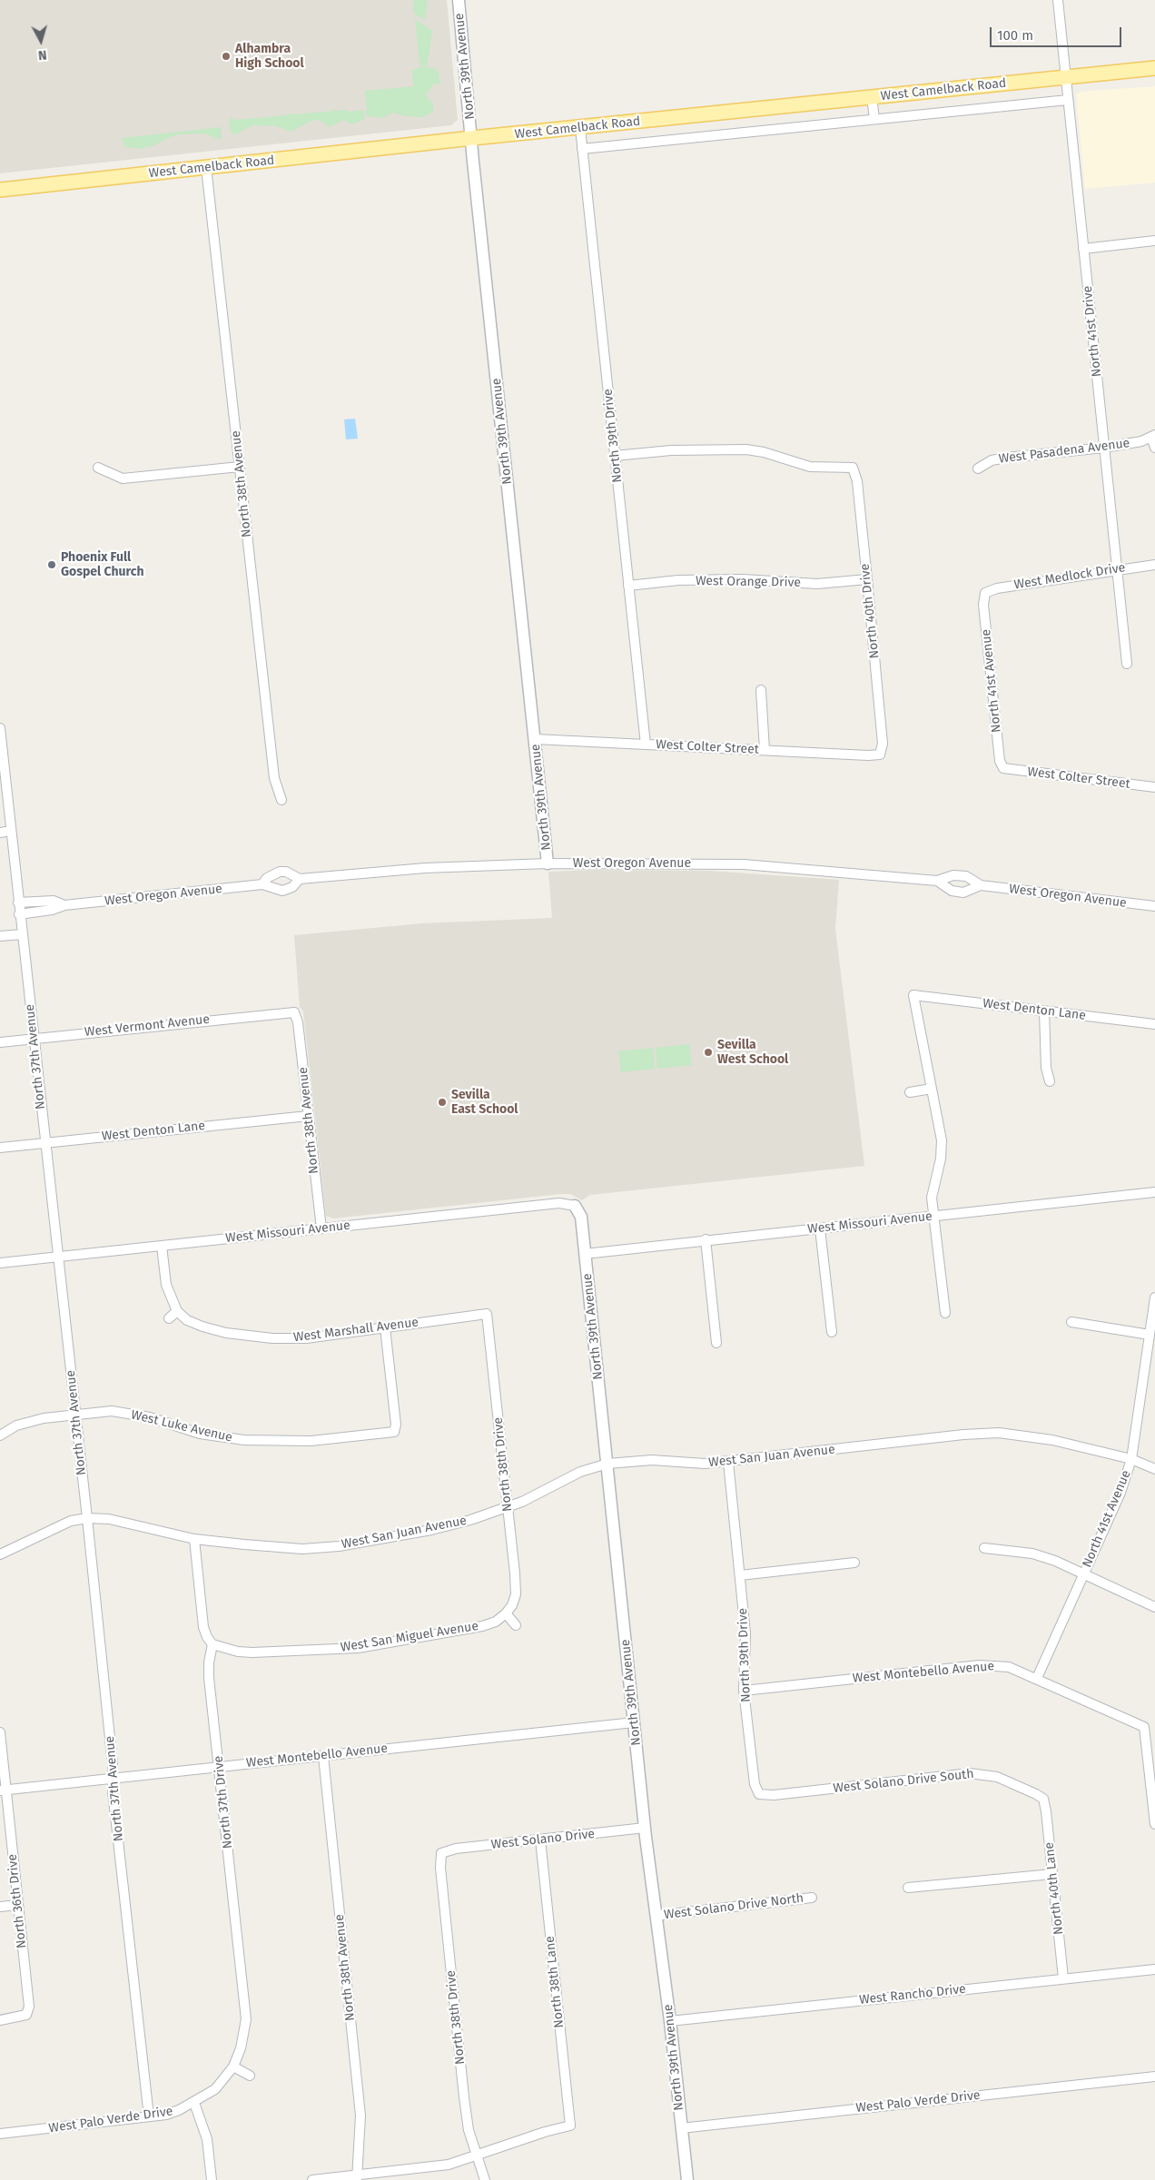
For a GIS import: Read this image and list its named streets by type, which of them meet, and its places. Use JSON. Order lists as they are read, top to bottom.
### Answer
{
  "streets": {
    "main road": ["West Camelback Road"],
    "street": [
      "North 39th Avenue",
      "North 41st Drive",
      "North 39th Drive",
      "West Pasadena Avenue",
      "North 38th Avenue",
      "West Medlock Drive",
      "West Orange Drive",
      "North 40th Drive",
      "North 41st Avenue",
      "West Colter Street",
      "West Oregon Avenue",
      "West Denton Lane",
      "West Vermont Avenue",
      "North 37th Avenue",
      "West Missouri Avenue",
      "West Marshall Avenue",
      "West Luke Avenue",
      "West San Juan Avenue",
      "North 38th Drive",
      "West San Miguel Avenue",
      "West Montebello Avenue",
      "West Solano Drive South",
      "North 37th Drive",
      "West Solano Drive",
      "North 40th Lane",
      "North 36th Drive",
      "West Solano Drive North",
      "North 38th Lane",
      "West Rancho Drive",
      "West Palo Verde Drive"
    ]
  },
  "crossings": [
    ["North 39th Avenue", "West Camelback Road"],
    ["North 39th Avenue", "West Colter Street"],
    ["North 39th Avenue", "West Oregon Avenue"],
    ["North 39th Avenue", "West Missouri Avenue"],
    ["North 39th Avenue", "West San Juan Avenue"],
    ["North 39th Avenue", "West Montebello Avenue"],
    ["North 39th Avenue", "West Solano Drive"],
    ["North 39th Avenue", "West Solano Drive North"],
    ["North 39th Avenue", "West Rancho Drive"],
    ["North 39th Avenue", "West Palo Verde Drive"],
    ["West Camelback Road", "North 41st Drive"],
    ["West Camelback Road", "North 39th Drive"],
    ["West Camelback Road", "North 38th Avenue"],
    ["North 41st Drive", "West Pasadena Avenue"],
    ["North 41st Drive", "West Medlock Drive"],
    ["North 39th Drive", "West Orange Drive"],
    ["North 39th Drive", "North 40th Drive"],
    ["North 39th Drive", "West Colter Street"],
    ["North 39th Drive", "West San Juan Avenue"],
    ["North 39th Drive", "West Montebello Avenue"],
    ["North 39th Drive", "West Solano Drive South"],
    ["North 38th Avenue", "West Denton Lane"],
    ["North 38th Avenue", "West Vermont Avenue"],
    ["North 38th Avenue", "West Missouri Avenue"],
    ["North 38th Avenue", "West Montebello Avenue"],
    ["West Medlock Drive", "North 41st Avenue"],
    ["West Orange Drive", "North 40th Drive"],
    ["North 40th Drive", "West Colter Street"],
    ["North 41st Avenue", "West Colter Street"],
    ["North 41st Avenue", "West San Juan Avenue"],
    ["North 41st Avenue", "West Montebello Avenue"],
    ["West Oregon Avenue", "North 37th Avenue"],
    ["West Denton Lane", "North 37th Avenue"],
    ["West Vermont Avenue", "North 37th Avenue"],
    ["North 37th Avenue", "West Missouri Avenue"],
    ["North 37th Avenue", "West Luke Avenue"],
    ["North 37th Avenue", "West San Juan Avenue"],
    ["North 37th Avenue", "West Montebello Avenue"],
    ["North 37th Avenue", "West Palo Verde Drive"],
    ["West Marshall Avenue", "West Luke Avenue"],
    ["West Marshall Avenue", "North 38th Drive"],
    ["West San Juan Avenue", "North 38th Drive"],
    ["North 38th Drive", "West San Miguel Avenue"],
    ["North 38th Drive", "West Solano Drive"],
    ["North 38th Drive", "North 38th Lane"],
    ["West San Miguel Avenue", "North 37th Drive"],
    ["West Montebello Avenue", "North 37th Drive"],
    ["West Montebello Avenue", "North 36th Drive"],
    ["West Solano Drive South", "North 40th Lane"],
    ["North 37th Drive", "West Palo Verde Drive"],
    ["West Solano Drive", "North 38th Lane"],
    ["North 40th Lane", "West Rancho Drive"]
  ],
  "places": [
    "Alhambra High School",
    "Phoenix Full Gospel Church",
    "Sevilla West School",
    "Sevilla East School"
  ],
  "scale_bar": "100 m",
  "north": "bottom"
}
